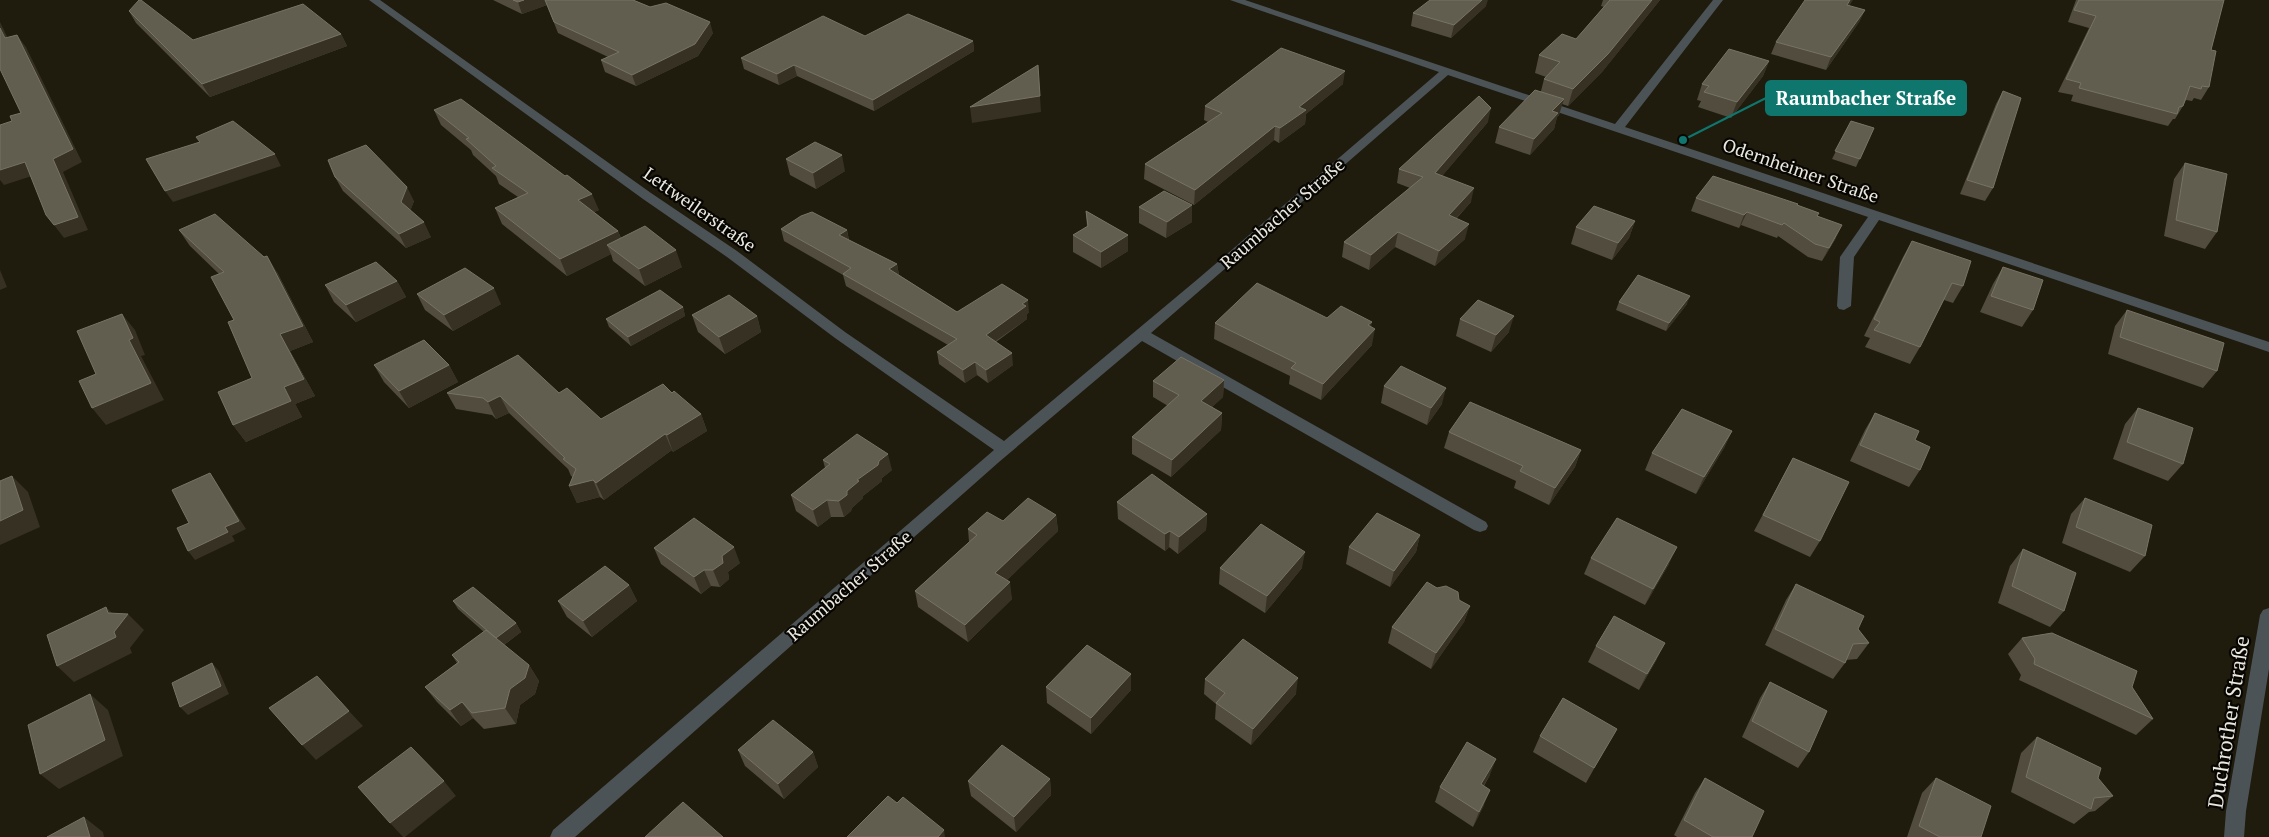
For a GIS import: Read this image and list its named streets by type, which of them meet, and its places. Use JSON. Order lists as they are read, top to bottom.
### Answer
{
  "streets": {
    "street": [
      "Odernheimer Straße",
      "Lettweilerstraße",
      "Raumbacher Straße",
      "Duchrother Straße"
    ]
  },
  "crossings": [
    ["Odernheimer Straße", "Raumbacher Straße"],
    ["Lettweilerstraße", "Raumbacher Straße"]
  ],
  "places": ["Raumbacher Straße"]
}
